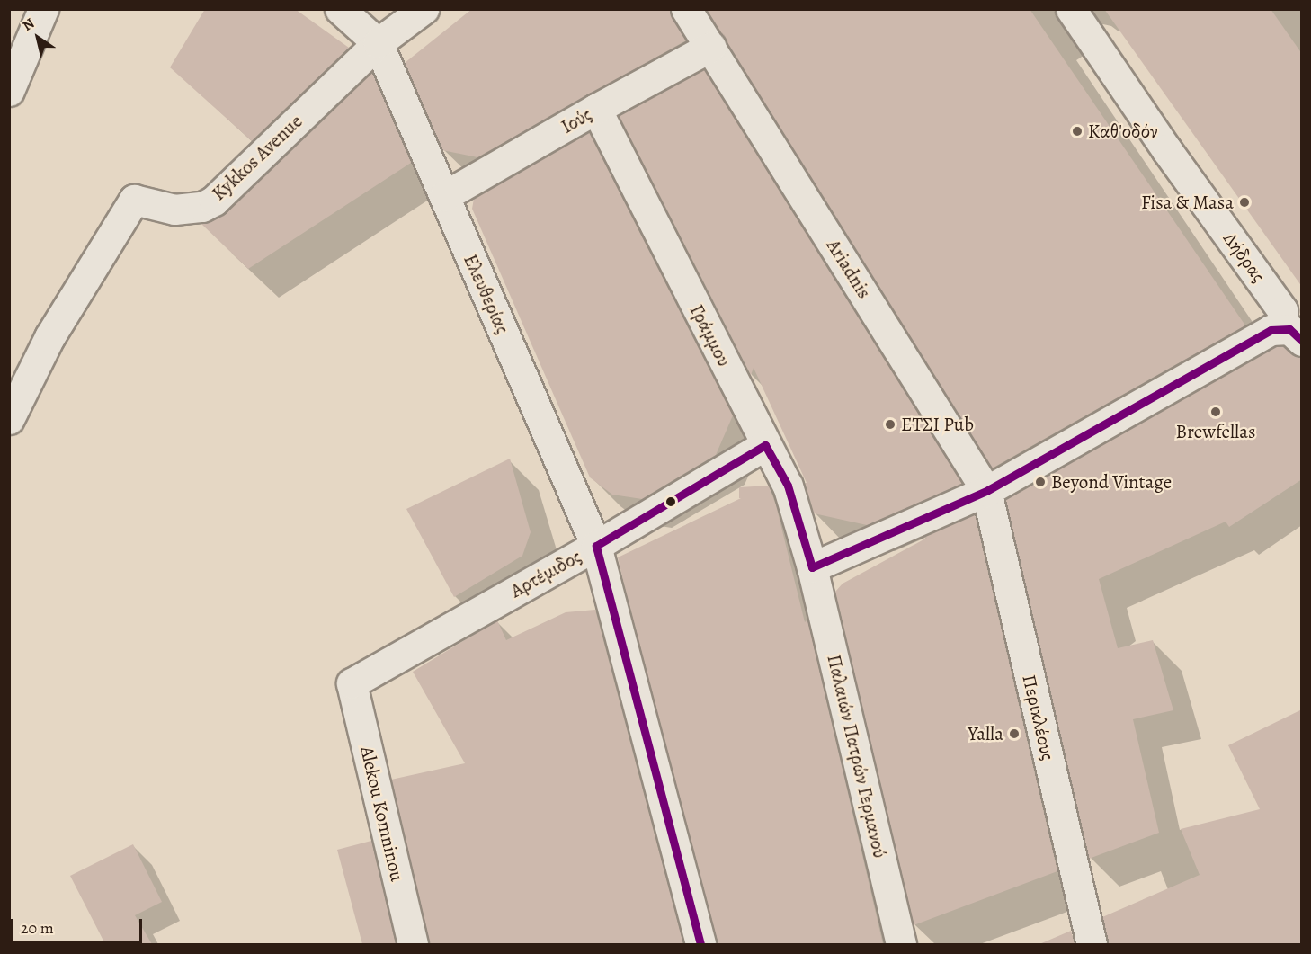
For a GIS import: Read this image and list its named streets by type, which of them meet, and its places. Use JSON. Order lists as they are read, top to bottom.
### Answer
{
  "streets": {
    "street": [
      "Ιούς",
      "Kykkos Avenue",
      "Λήδρας",
      "Ariadnis",
      "Ελευθερίας",
      "Γράμμου",
      "Αρτέμιδος",
      "Περικλέους",
      "Παλαιών Πατρών Γερμανού",
      "Alekou Komninou"
    ]
  },
  "crossings": [
    ["Ιούς", "Ariadnis"],
    ["Ιούς", "Ελευθερίας"],
    ["Ιούς", "Γράμμου"],
    ["Kykkos Avenue", "Ελευθερίας"],
    ["Ariadnis", "Περικλέους"],
    ["Ελευθερίας", "Αρτέμιδος"],
    ["Γράμμου", "Αρτέμιδος"],
    ["Γράμμου", "Παλαιών Πατρών Γερμανού"],
    ["Αρτέμιδος", "Alekou Komninou"]
  ],
  "places": [
    "Καθ'οδόν",
    "Fisa & Masa",
    "Brewfellas",
    "ΕΤΣΙ Pub",
    "Beyond Vintage",
    "Yalla"
  ],
  "scale_bar": "20 m",
  "north": "top left"
}
